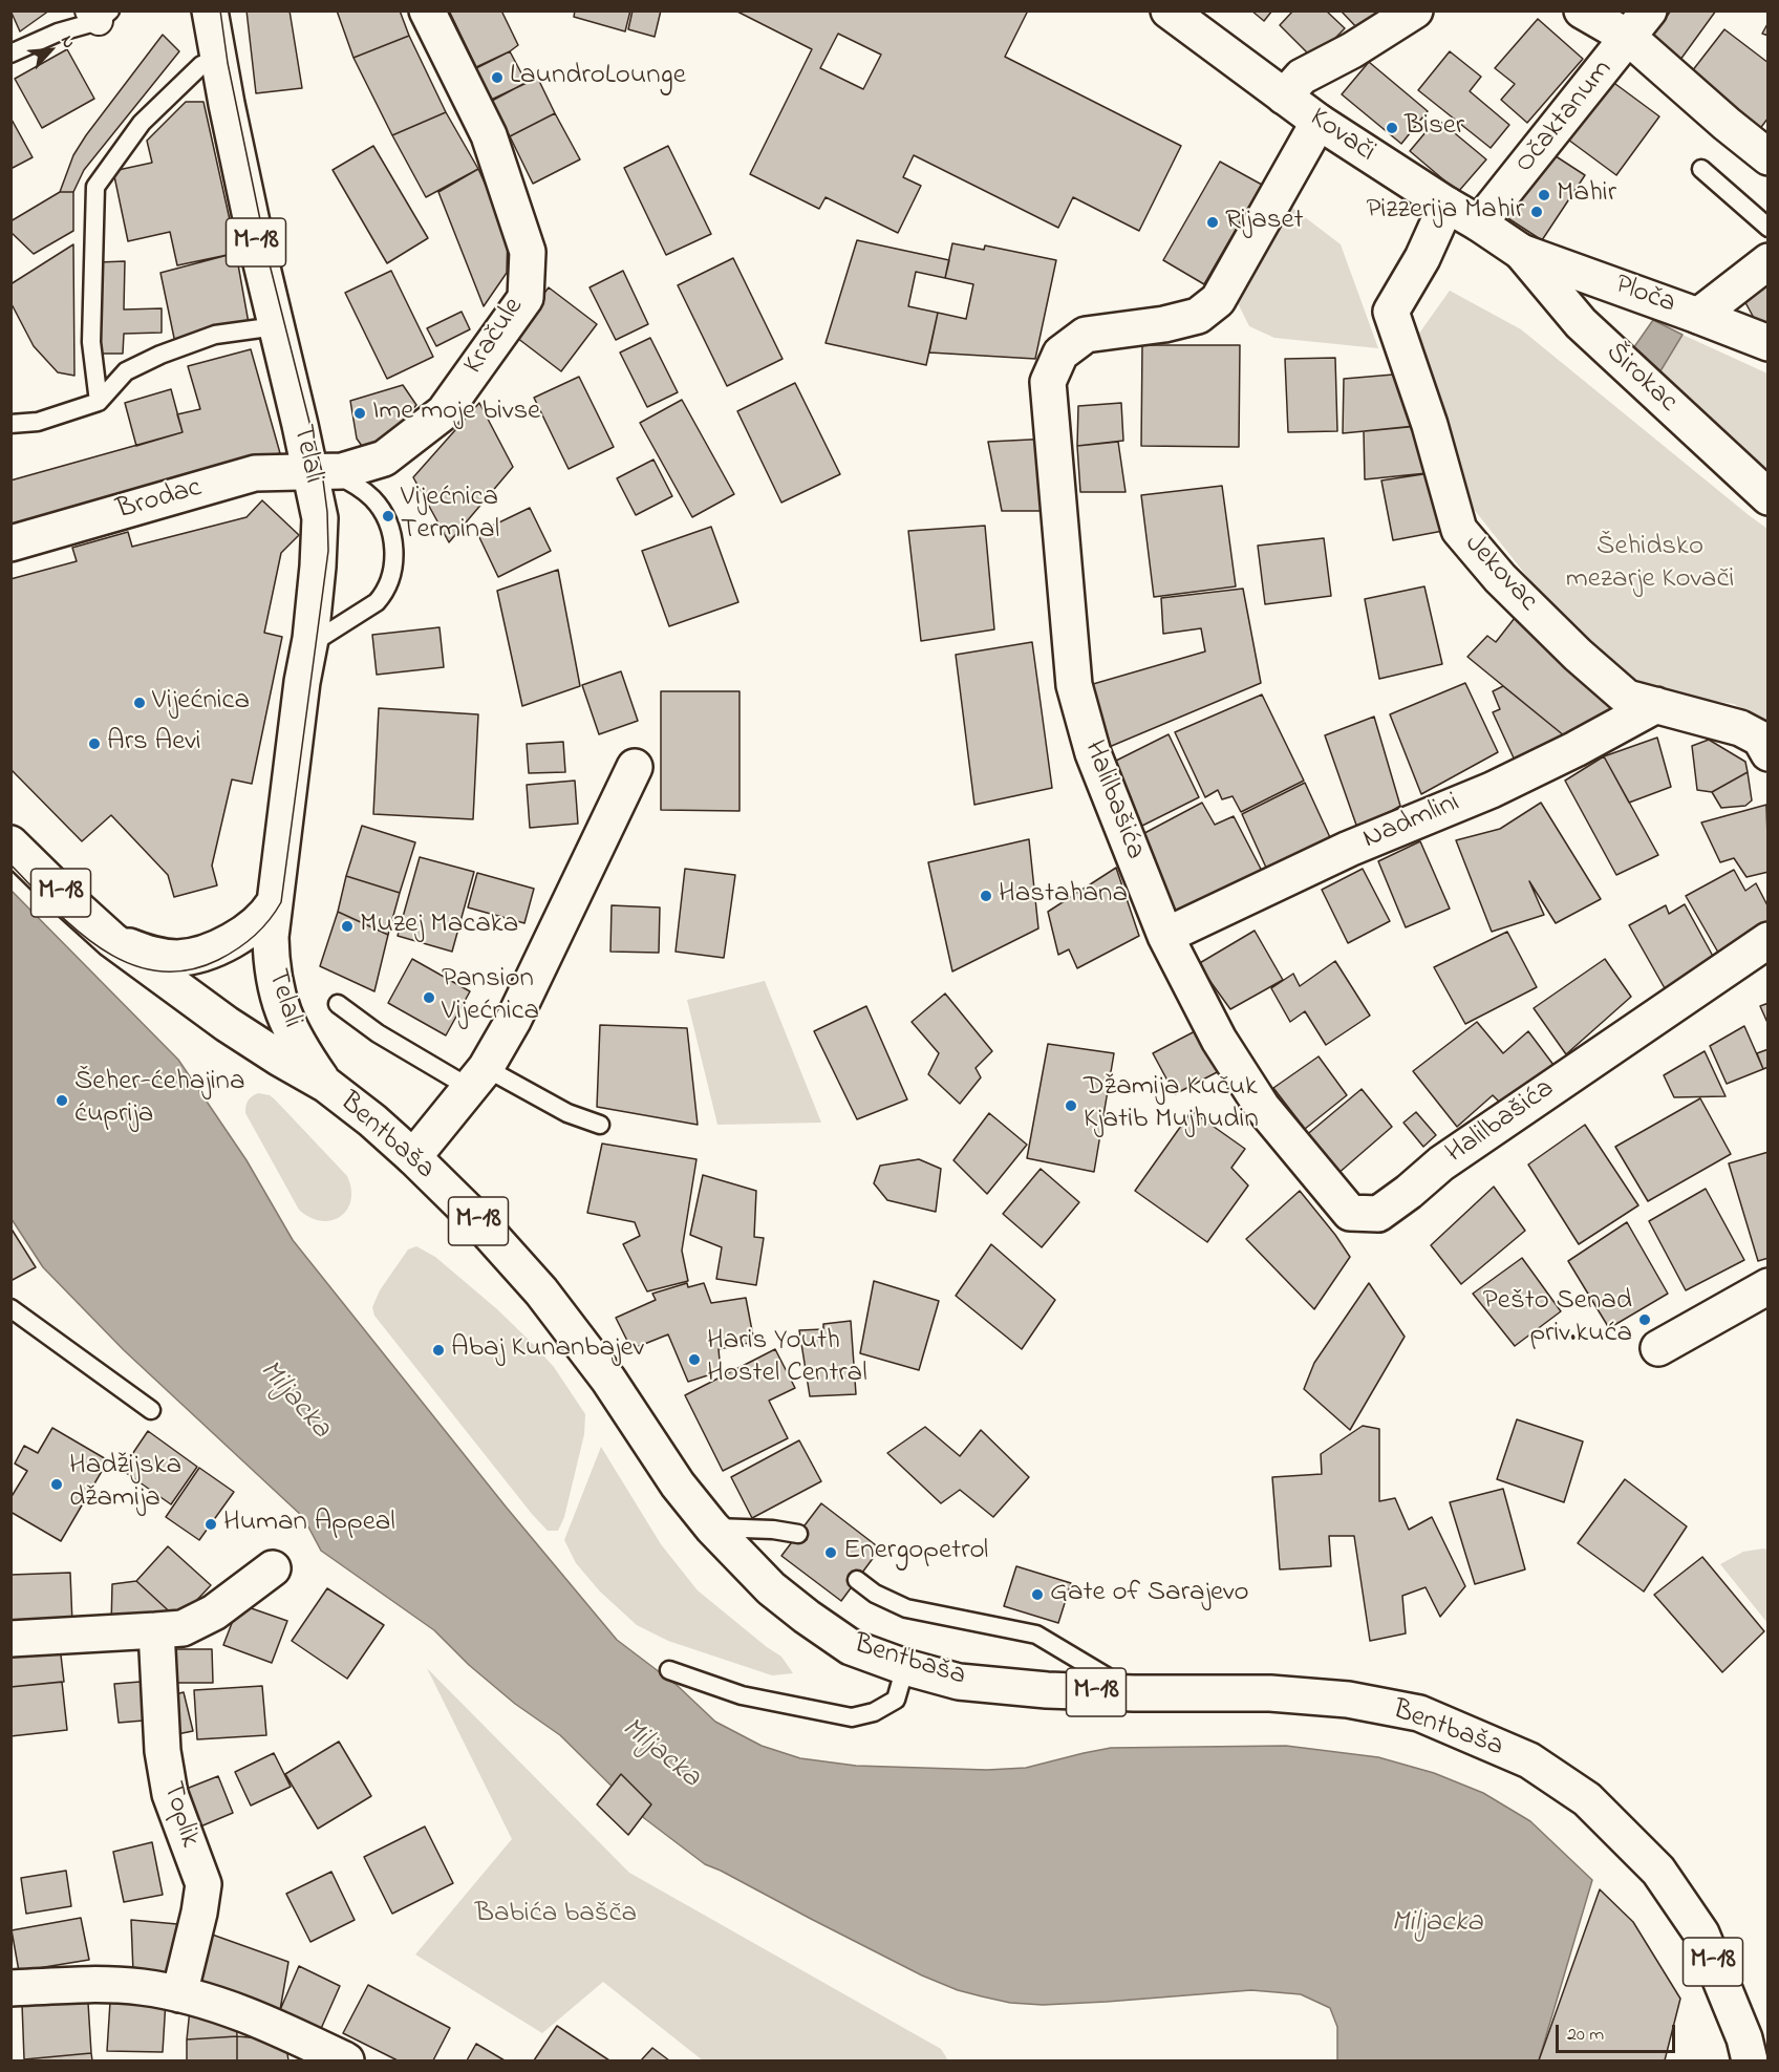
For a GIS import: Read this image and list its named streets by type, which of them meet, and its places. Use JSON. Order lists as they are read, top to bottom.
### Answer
{
  "streets": {
    "street": [
      "Očaktanum",
      "Kovači",
      "M-18",
      "Ploča",
      "Kračule",
      "Širokac",
      "Telali",
      "Brodac",
      "Jekovac",
      "Halilbašića",
      "Nadmlini",
      "Bentbaša",
      "Toplik"
    ]
  },
  "crossings": [
    ["Očaktanum", "Kovači"],
    ["Kovači", "Ploča"],
    ["Kovači", "Širokac"],
    ["Kovači", "Jekovac"],
    ["Kovači", "Halilbašića"],
    ["M-18", "Telali"],
    ["M-18", "Bentbaša"],
    ["Ploča", "Širokac"],
    ["Kračule", "Telali"],
    ["Kračule", "Brodac"],
    ["Telali", "Brodac"],
    ["Telali", "Bentbaša"],
    ["Jekovac", "Nadmlini"],
    ["Halilbašića", "Nadmlini"]
  ],
  "water": ["Miljacka"],
  "parks": ["Šehidsko mezarje Kovači", "Babića bašča"],
  "places": [
    "LaundroLounge",
    "Biser",
    "Mahir",
    "Pizzerija Mahir",
    "Rijaset",
    "Ime moje bivse",
    "Vijećnica Terminal",
    "Vijećnica",
    "Ars Aevi",
    "Hastahana",
    "Muzej Macaka",
    "Pansion Vijećnica",
    "Šeher-ćehajina ćuprija",
    "Džamija Kučuk Kjatib Mujhudin",
    "Pešto Senad priv.kuća",
    "Abaj Kunanbajev",
    "Haris Youth Hostel Central",
    "Hadžijska džamija",
    "Human Appeal",
    "Energopetrol",
    "Gate of Sarajevo"
  ],
  "scale_bar": "20 m",
  "north": "top right"
}
